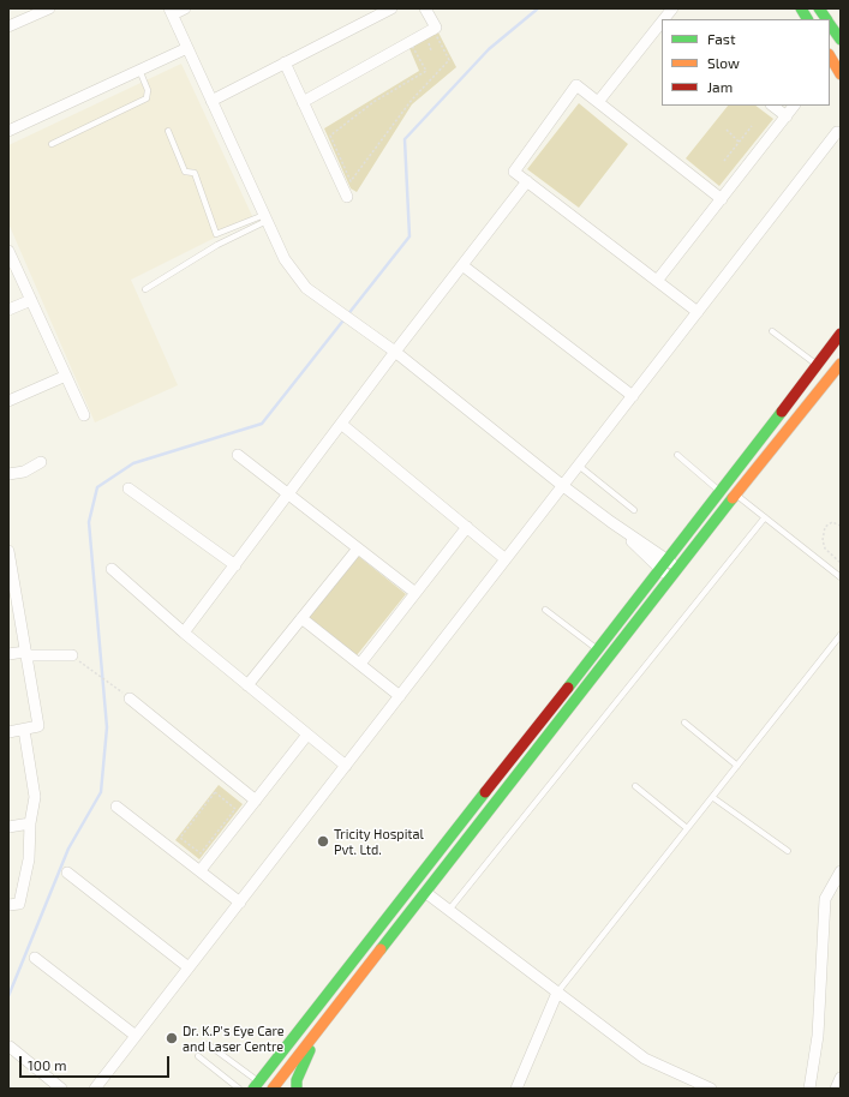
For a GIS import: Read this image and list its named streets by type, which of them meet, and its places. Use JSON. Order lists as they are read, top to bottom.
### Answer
{
  "places": ["Tricity Hospital Pvt. Ltd.", "Dr. K.P's Eye Care and Laser Centre"],
  "legend": ["Fast", "Slow", "Jam"],
  "scale_bar": "100 m"
}
